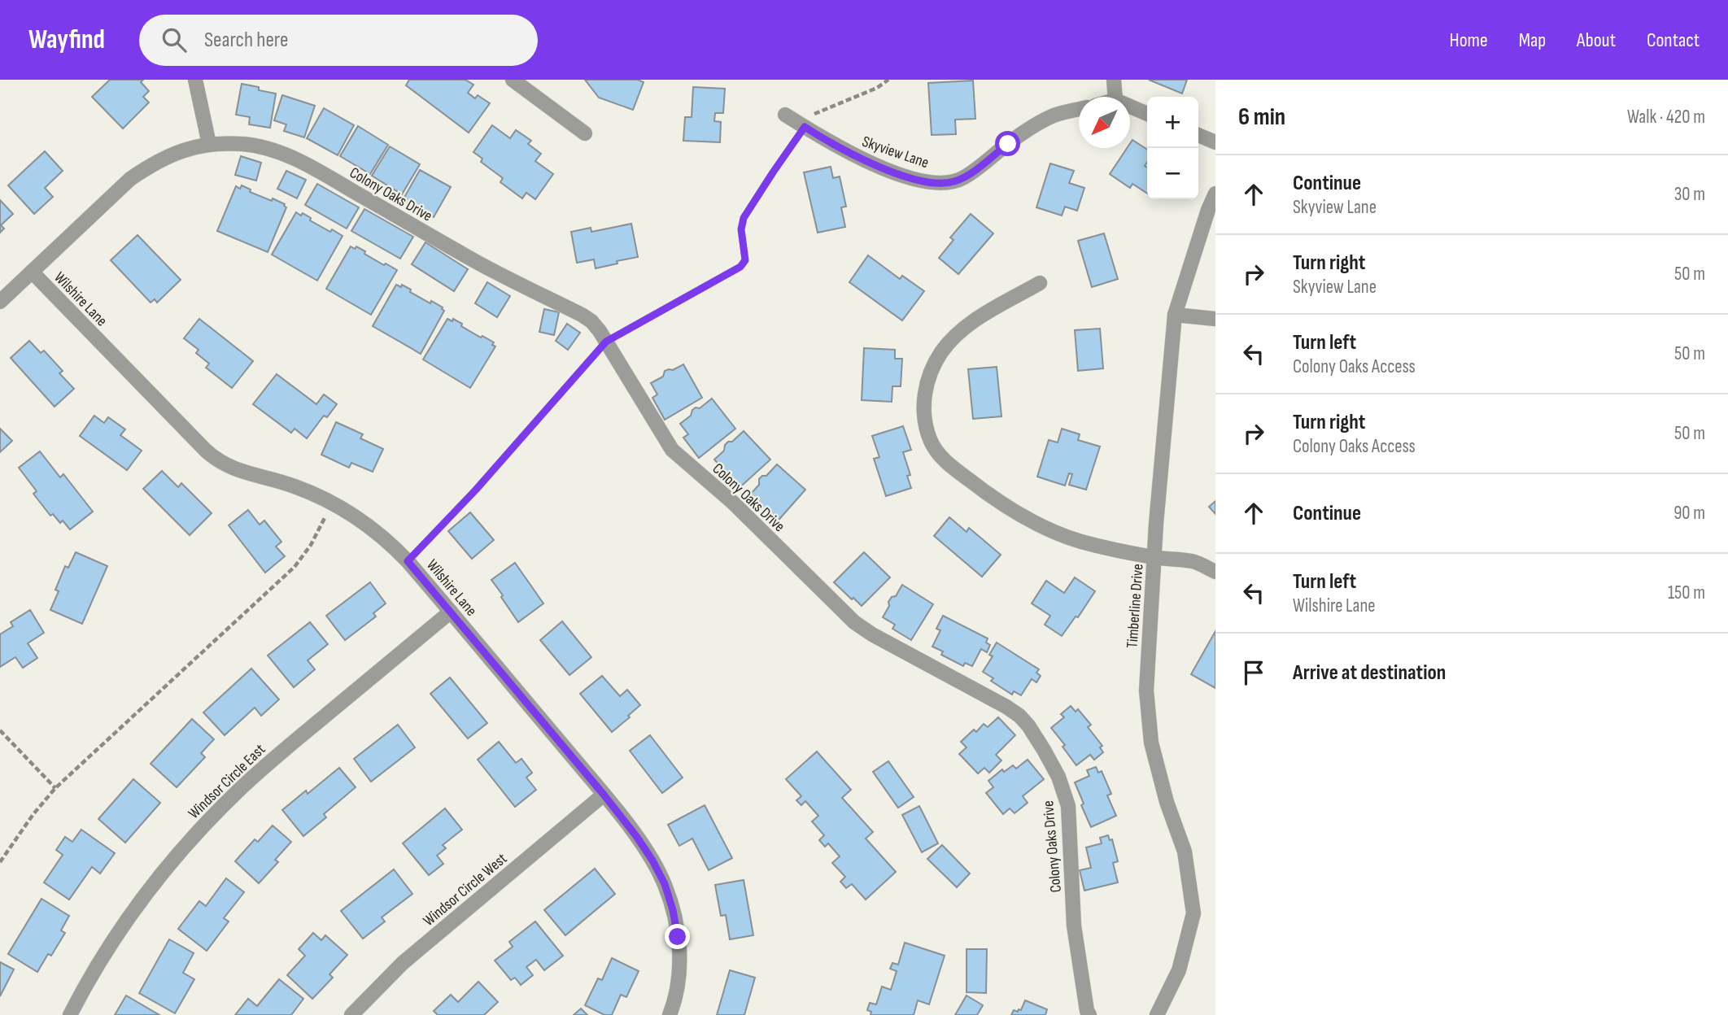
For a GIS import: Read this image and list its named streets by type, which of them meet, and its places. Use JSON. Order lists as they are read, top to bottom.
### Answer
{
  "streets": {
    "street": [
      "Skyview Lane",
      "Colony Oaks Drive",
      "Wilshire Lane",
      "Timberline Drive",
      "Windsor Circle East",
      "Windsor Circle West"
    ]
  },
  "crossings": [
    ["Colony Oaks Drive", "Wilshire Lane"],
    ["Wilshire Lane", "Windsor Circle East"],
    ["Wilshire Lane", "Windsor Circle West"]
  ],
  "north": "bottom left",
  "page": {
    "header": "Wayfind",
    "search": "Search here",
    "nav": [
      "Home",
      "Map",
      "About",
      "Contact"
    ],
    "heading": ["6 min", "Walk · 420 m"],
    "map_buttons": ["+", "−"],
    "list": [
      ["Continue", "Skyview Lane", "30 m"],
      ["Turn right", "Skyview Lane", "50 m"],
      ["Turn left", "Colony Oaks Access", "50 m"],
      ["Turn right", "Colony Oaks Access", "50 m"],
      ["Continue", "90 m"],
      ["Turn left", "Wilshire Lane", "150 m"],
      "Arrive at destination"
    ]
  }
}
